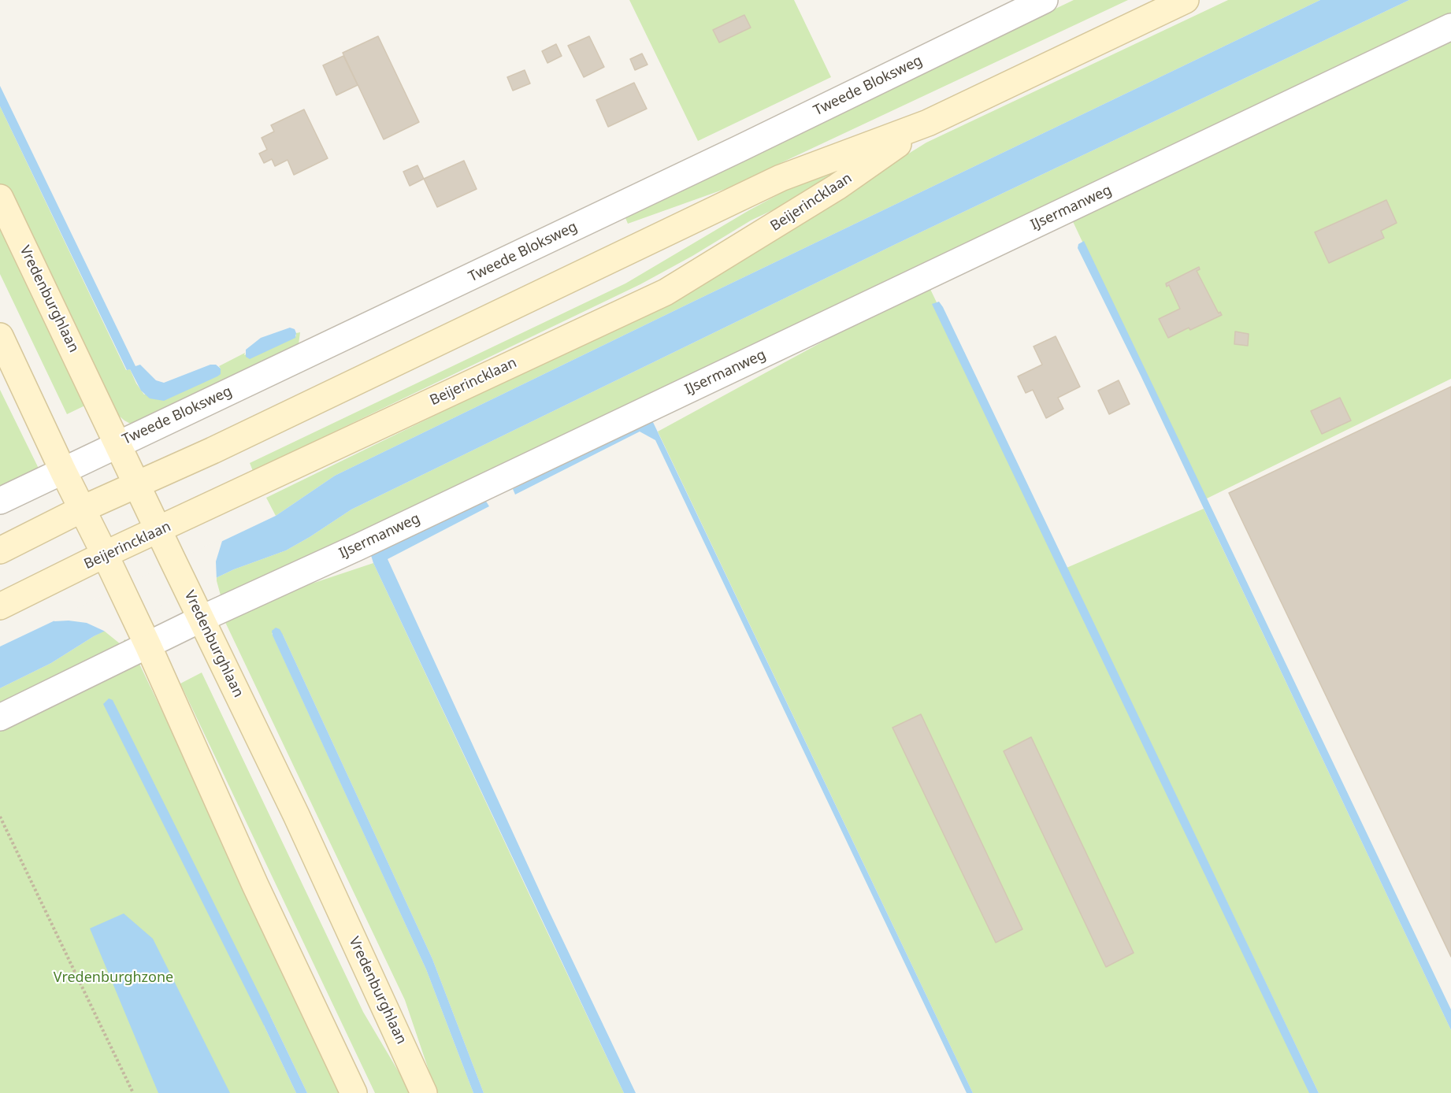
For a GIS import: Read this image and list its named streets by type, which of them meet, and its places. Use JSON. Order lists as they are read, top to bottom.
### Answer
{
  "streets": {
    "main road": ["Beijerincklaan", "Vredenburghlaan"],
    "street": ["Tweede Bloksweg", "IJsermanweg"]
  },
  "crossings": [
    ["Tweede Bloksweg", "Vredenburghlaan"],
    ["Beijerincklaan", "Vredenburghlaan"],
    ["IJsermanweg", "Vredenburghlaan"]
  ],
  "parks": ["Vredenburghzone"]
}
